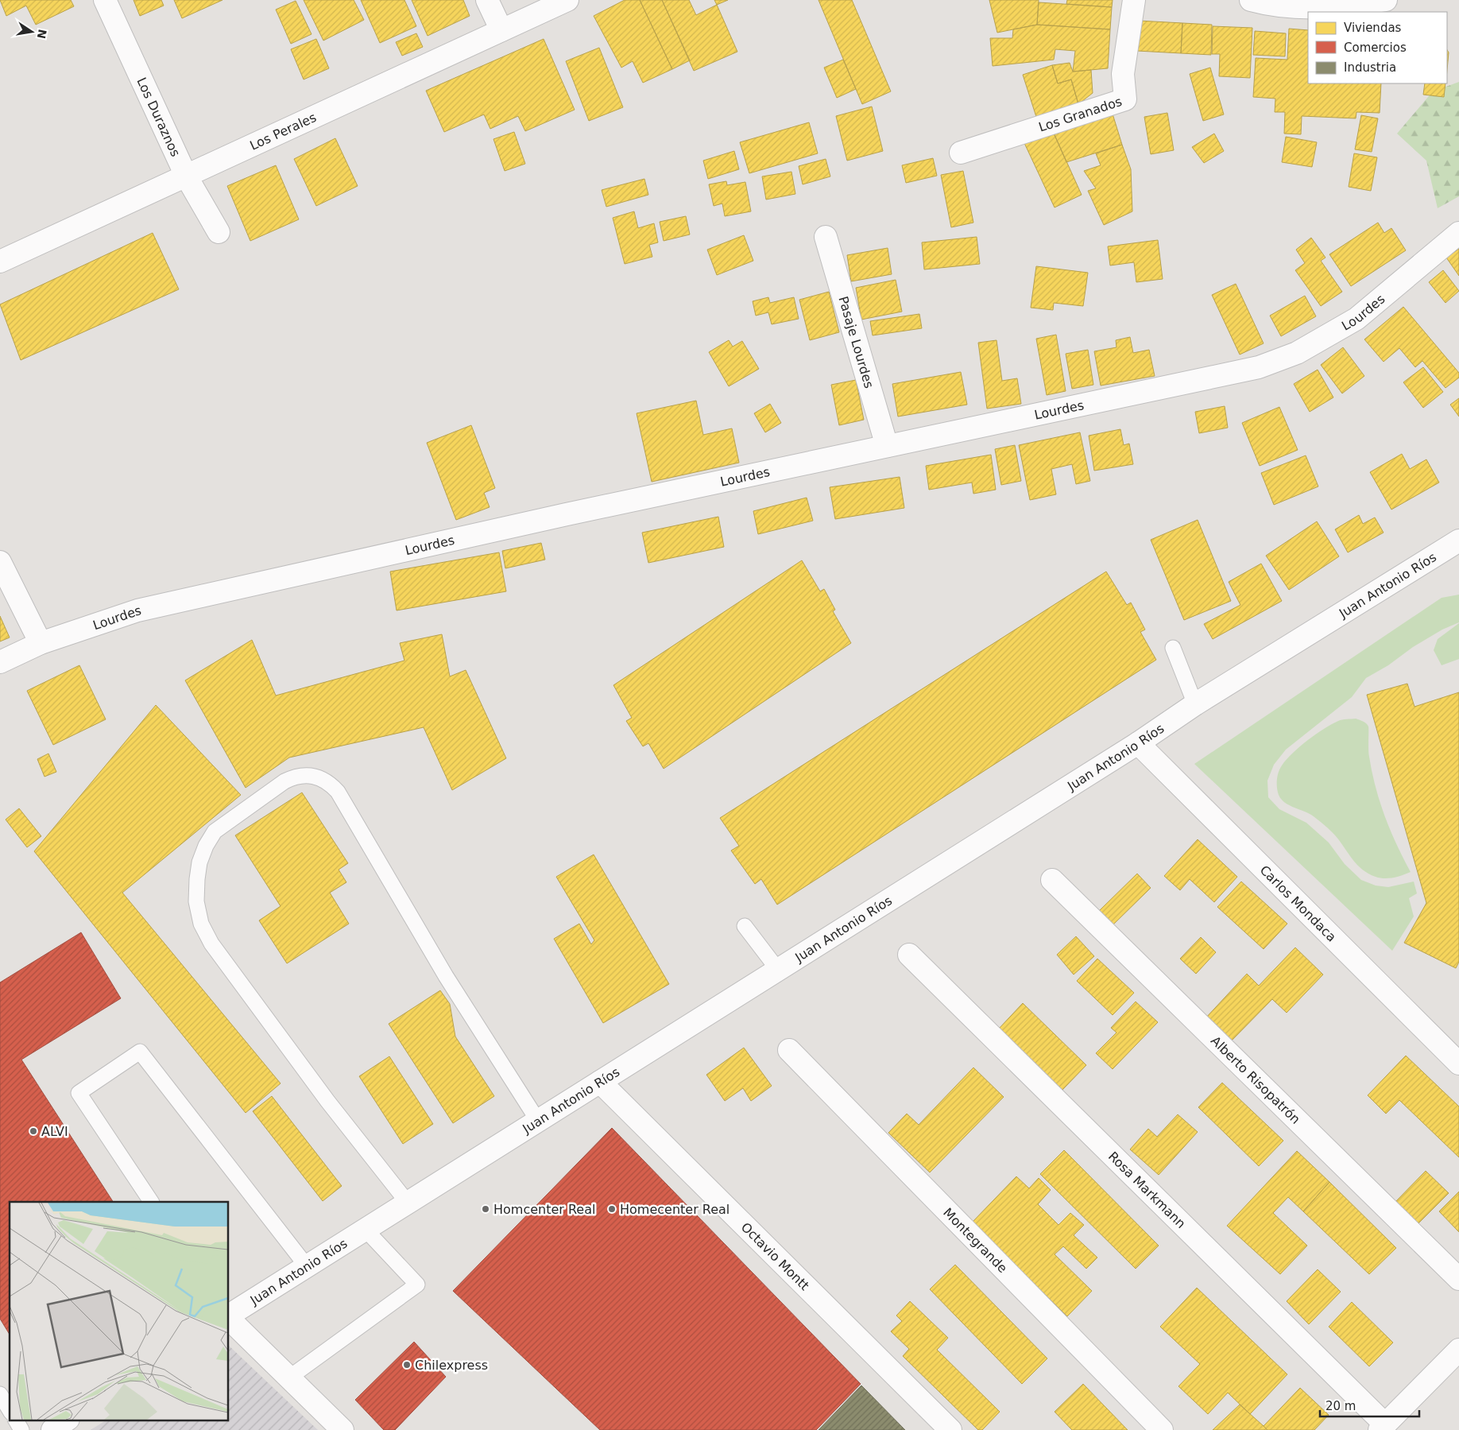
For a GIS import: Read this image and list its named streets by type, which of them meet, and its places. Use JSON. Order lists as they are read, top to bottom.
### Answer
{
  "streets": {
    "street": [
      "Los Granados",
      "Los Duraznos",
      "Los Perales",
      "Lourdes",
      "Pasaje Lourdes",
      "Juan Antonio Ríos",
      "Carlos Mondaca",
      "Alberto Risopatrón",
      "Rosa Markmann",
      "Montegrande",
      "Octavio Montt"
    ]
  },
  "crossings": [
    ["Los Duraznos", "Los Perales"],
    ["Lourdes", "Pasaje Lourdes"],
    ["Juan Antonio Ríos", "Carlos Mondaca"],
    ["Juan Antonio Ríos", "Octavio Montt"]
  ],
  "places": [
    "ALVI",
    "Homcenter Real",
    "Homecenter Real",
    "Chilexpress"
  ],
  "legend": ["Viviendas", "Comercios", "Industria"],
  "scale_bar": "20 m",
  "north": "right"
}
